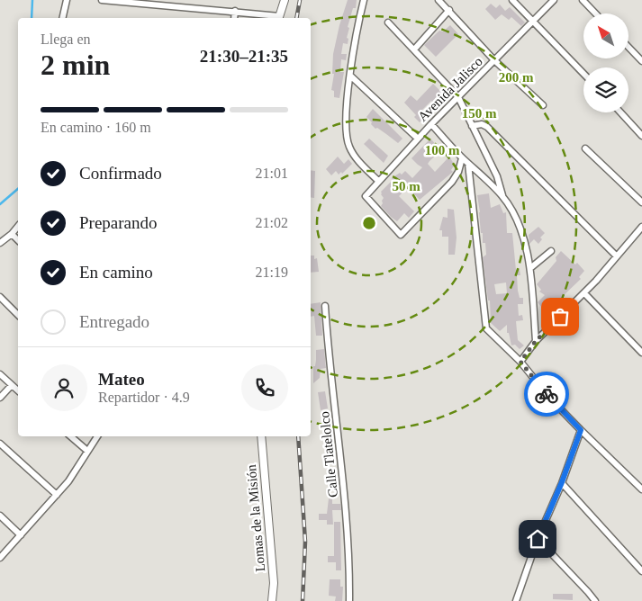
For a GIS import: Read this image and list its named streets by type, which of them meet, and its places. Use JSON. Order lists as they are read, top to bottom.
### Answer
{
  "streets": {
    "street": ["Avenida Jalisco", "Calle Tlatelolco", "Lomas de la Misión"]
  },
  "north": "top left",
  "page": {
    "heading": ["2 min", "Llega en", "21:30–21:35"],
    "panel": ["Mateo", "Repartidor · 4.9"],
    "bar": "En camino · 160 m",
    "list": [
      ["Confirmado", "21:01"],
      ["Preparando", "21:02"],
      ["En camino", "21:19"],
      "Entregado"
    ]
  },
  "rings": [
    "200 m",
    "150 m",
    "100 m",
    "50 m"
  ]
}
